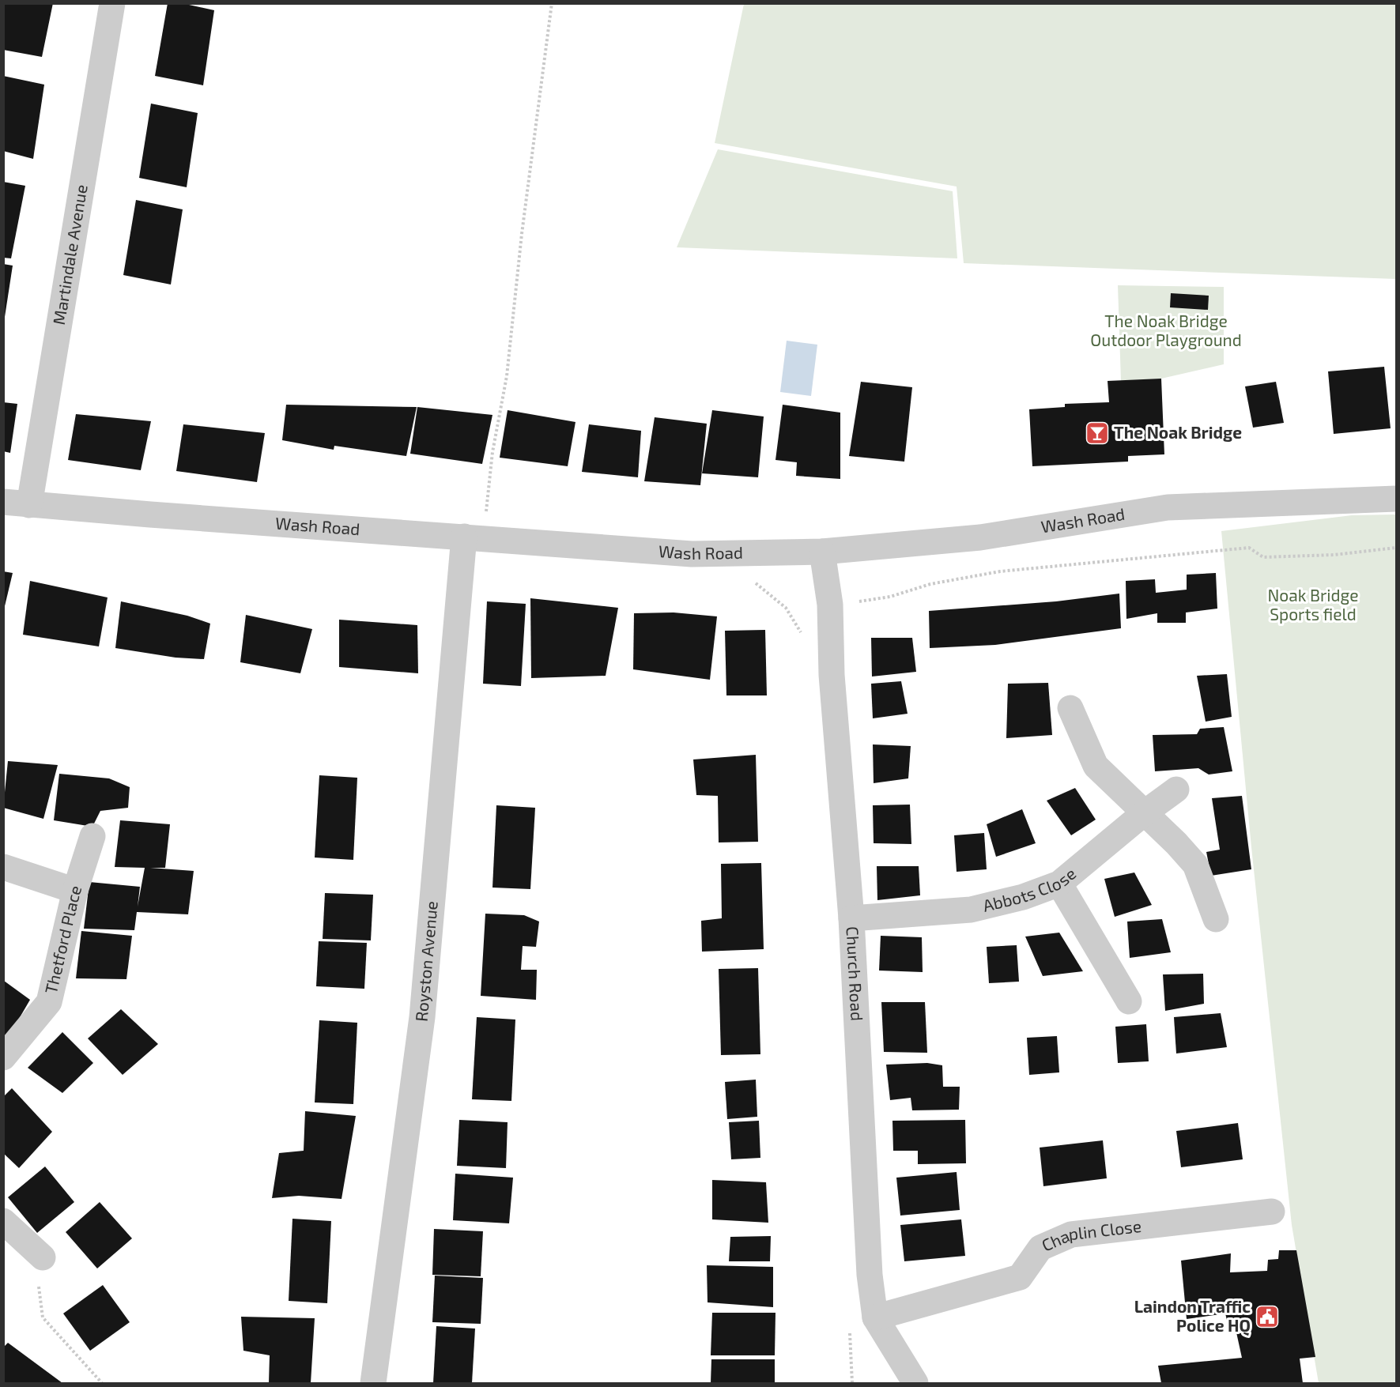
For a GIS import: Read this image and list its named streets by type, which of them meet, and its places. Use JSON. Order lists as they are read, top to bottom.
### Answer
{
  "streets": {
    "street": [
      "Martindale Avenue",
      "Wash Road",
      "Abbots Close",
      "Thetford Place",
      "Royston Avenue",
      "Church Road",
      "Chaplin Close"
    ]
  },
  "crossings": [
    ["Martindale Avenue", "Wash Road"],
    ["Wash Road", "Royston Avenue"],
    ["Wash Road", "Church Road"],
    ["Abbots Close", "Church Road"],
    ["Church Road", "Chaplin Close"]
  ],
  "parks": ["The Noak Bridge Outdoor Playground", "Noak Bridge Sports field"],
  "places": {
    "bar": ["The Noak Bridge"],
    "public building": ["Laindon Traffic Police HQ"]
  }
}
